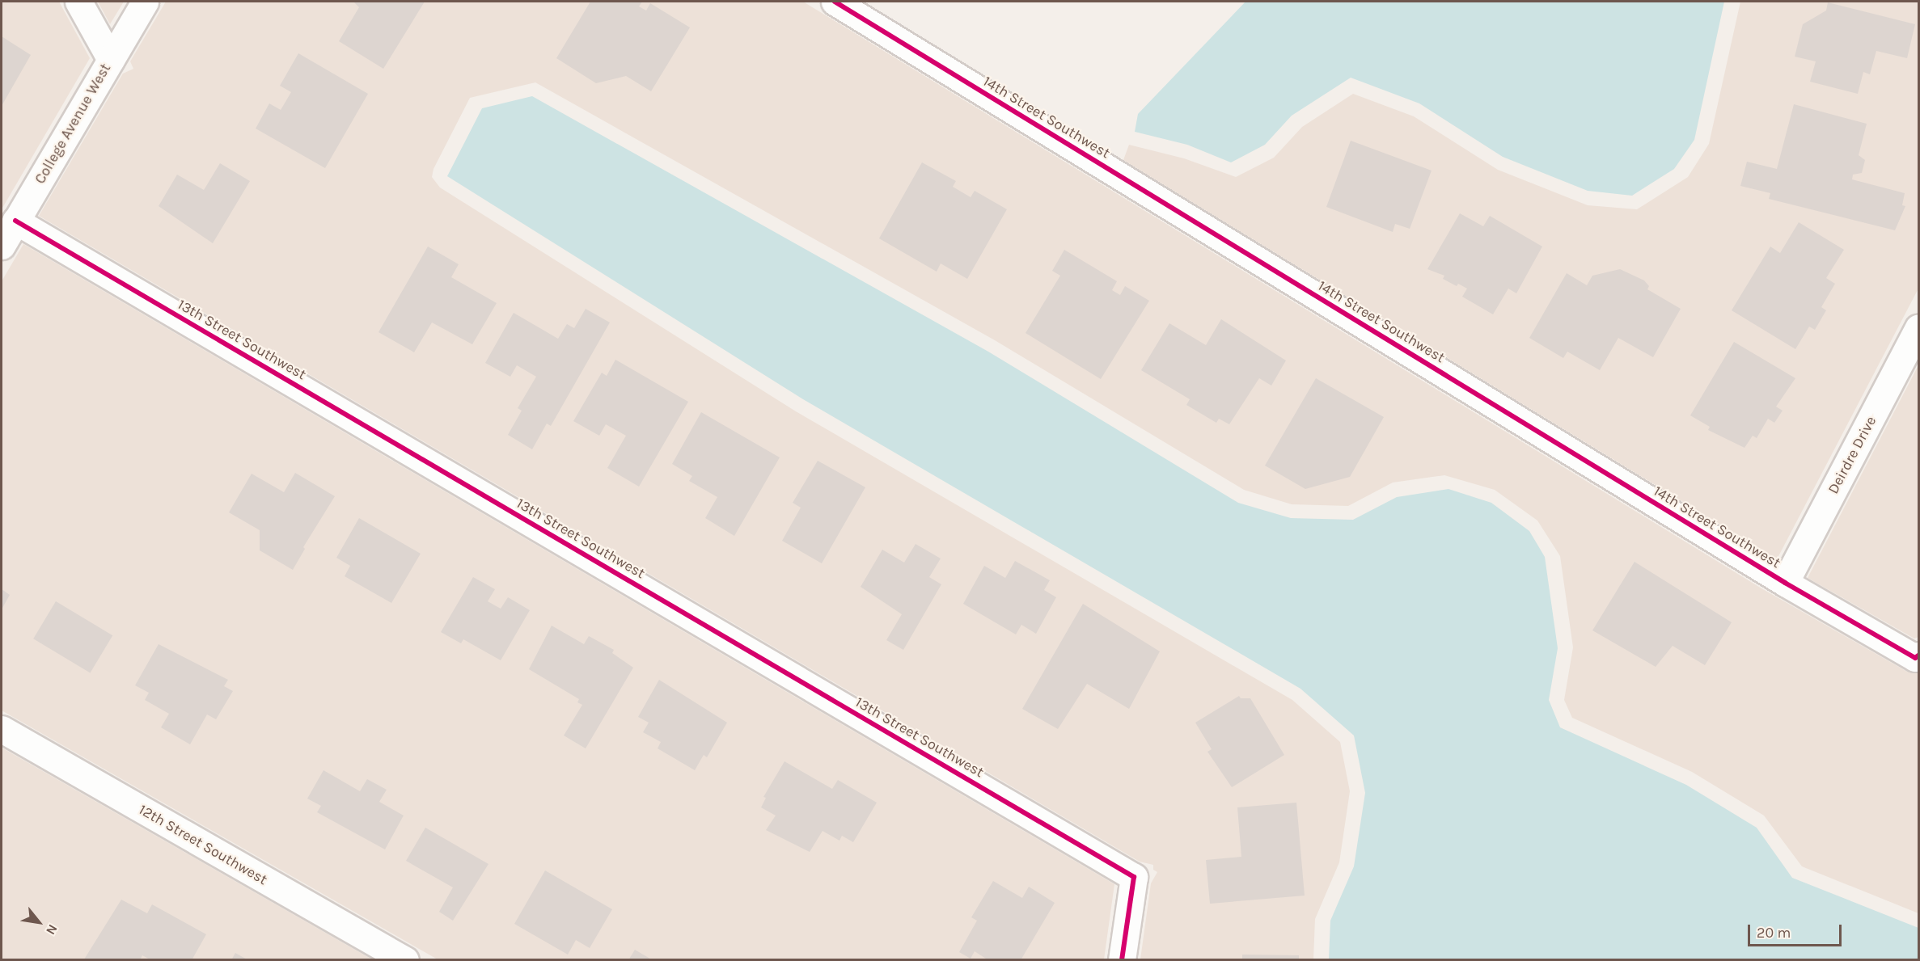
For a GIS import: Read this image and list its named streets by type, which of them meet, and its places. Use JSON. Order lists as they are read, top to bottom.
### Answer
{
  "streets": {
    "street": [
      "14th Street Southwest",
      "College Avenue West",
      "13th Street Southwest",
      "Deirdre Drive",
      "12th Street Southwest"
    ]
  },
  "crossings": [
    ["14th Street Southwest", "Deirdre Drive"],
    ["College Avenue West", "13th Street Southwest"]
  ],
  "scale_bar": "20 m",
  "north": "bottom right"
}
